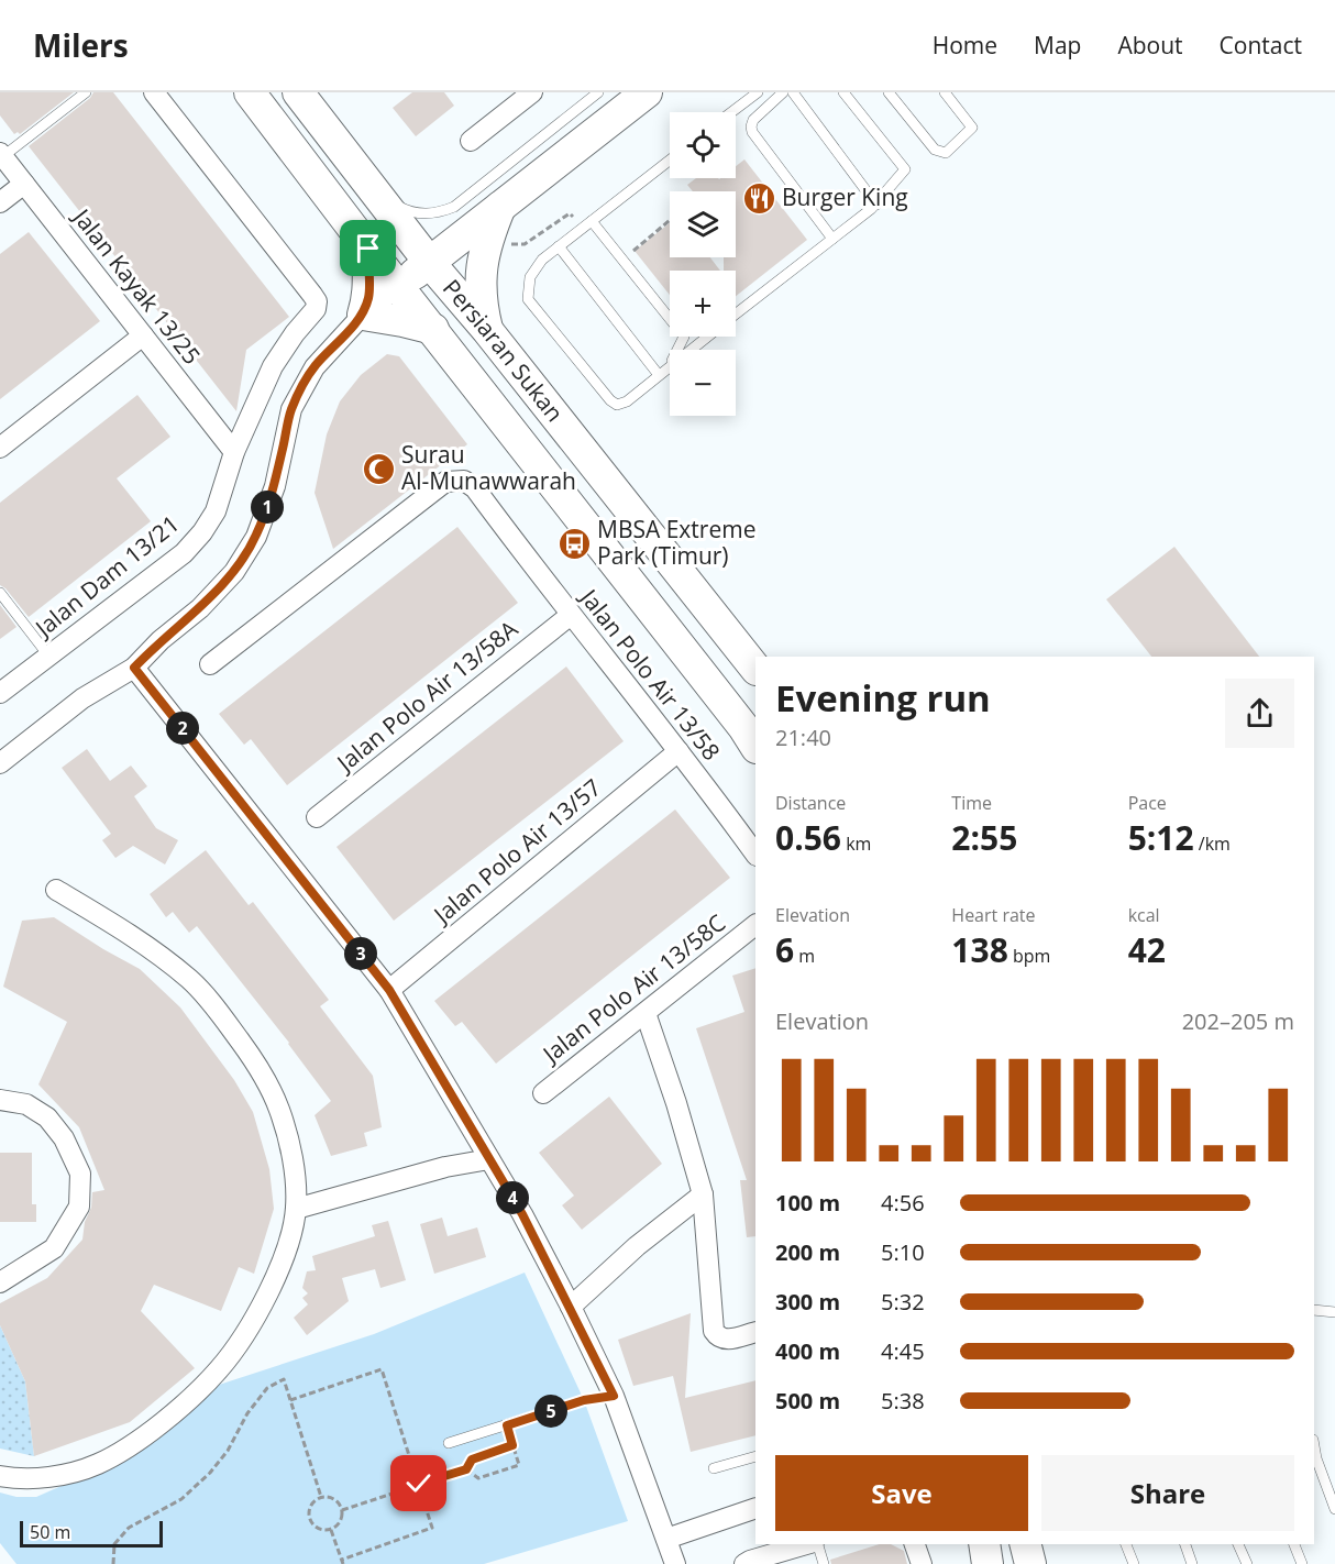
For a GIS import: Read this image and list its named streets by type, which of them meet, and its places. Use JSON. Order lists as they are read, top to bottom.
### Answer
{
  "streets": {
    "main road": ["Persiaran Sukan"],
    "street": [
      "Jalan Kayak 13/25",
      "Jalan Dam 13/21",
      "Jalan Polo Air 13/58",
      "Jalan Polo Air 13/58A",
      "Jalan Polo Air 13/57",
      "Jalan Polo Air 13/58C"
    ]
  },
  "crossings": [
    ["Jalan Kayak 13/25", "Jalan Dam 13/21"],
    ["Jalan Polo Air 13/58", "Jalan Polo Air 13/58A"],
    ["Jalan Polo Air 13/58", "Jalan Polo Air 13/57"]
  ],
  "places": {
    "restaurant": ["Burger King"],
    "mosque": ["Surau Al-Munawwarah"],
    "bus stop": ["MBSA Extreme Park (Timur)"]
  },
  "scale_bar": "50 m",
  "page": {
    "header": "Milers",
    "nav": [
      "Home",
      "Map",
      "About",
      "Contact"
    ],
    "map_buttons": ["+", "−"],
    "pins": [
      "1",
      "2",
      "3",
      "4",
      "5"
    ],
    "heading": ["Evening run", "21:40"],
    "stats": [
      ["Distance", "0.56 km"],
      ["Time", "2:55"],
      ["Pace", "5:12 /km"],
      ["Elevation", "6 m"],
      ["Heart rate", "138 bpm"],
      ["kcal", "42"]
    ],
    "chart": ["Elevation", "202–205 m"],
    "list": [
      {
        "name": "100 m",
        "note": "4:56"
      },
      {
        "name": "200 m",
        "note": "5:10"
      },
      {
        "name": "300 m",
        "note": "5:32"
      },
      {
        "name": "400 m",
        "note": "4:45"
      },
      {
        "name": "500 m",
        "note": "5:38"
      }
    ],
    "buttons": ["Save", "Share"],
    "scale": "50 m"
  }
}
